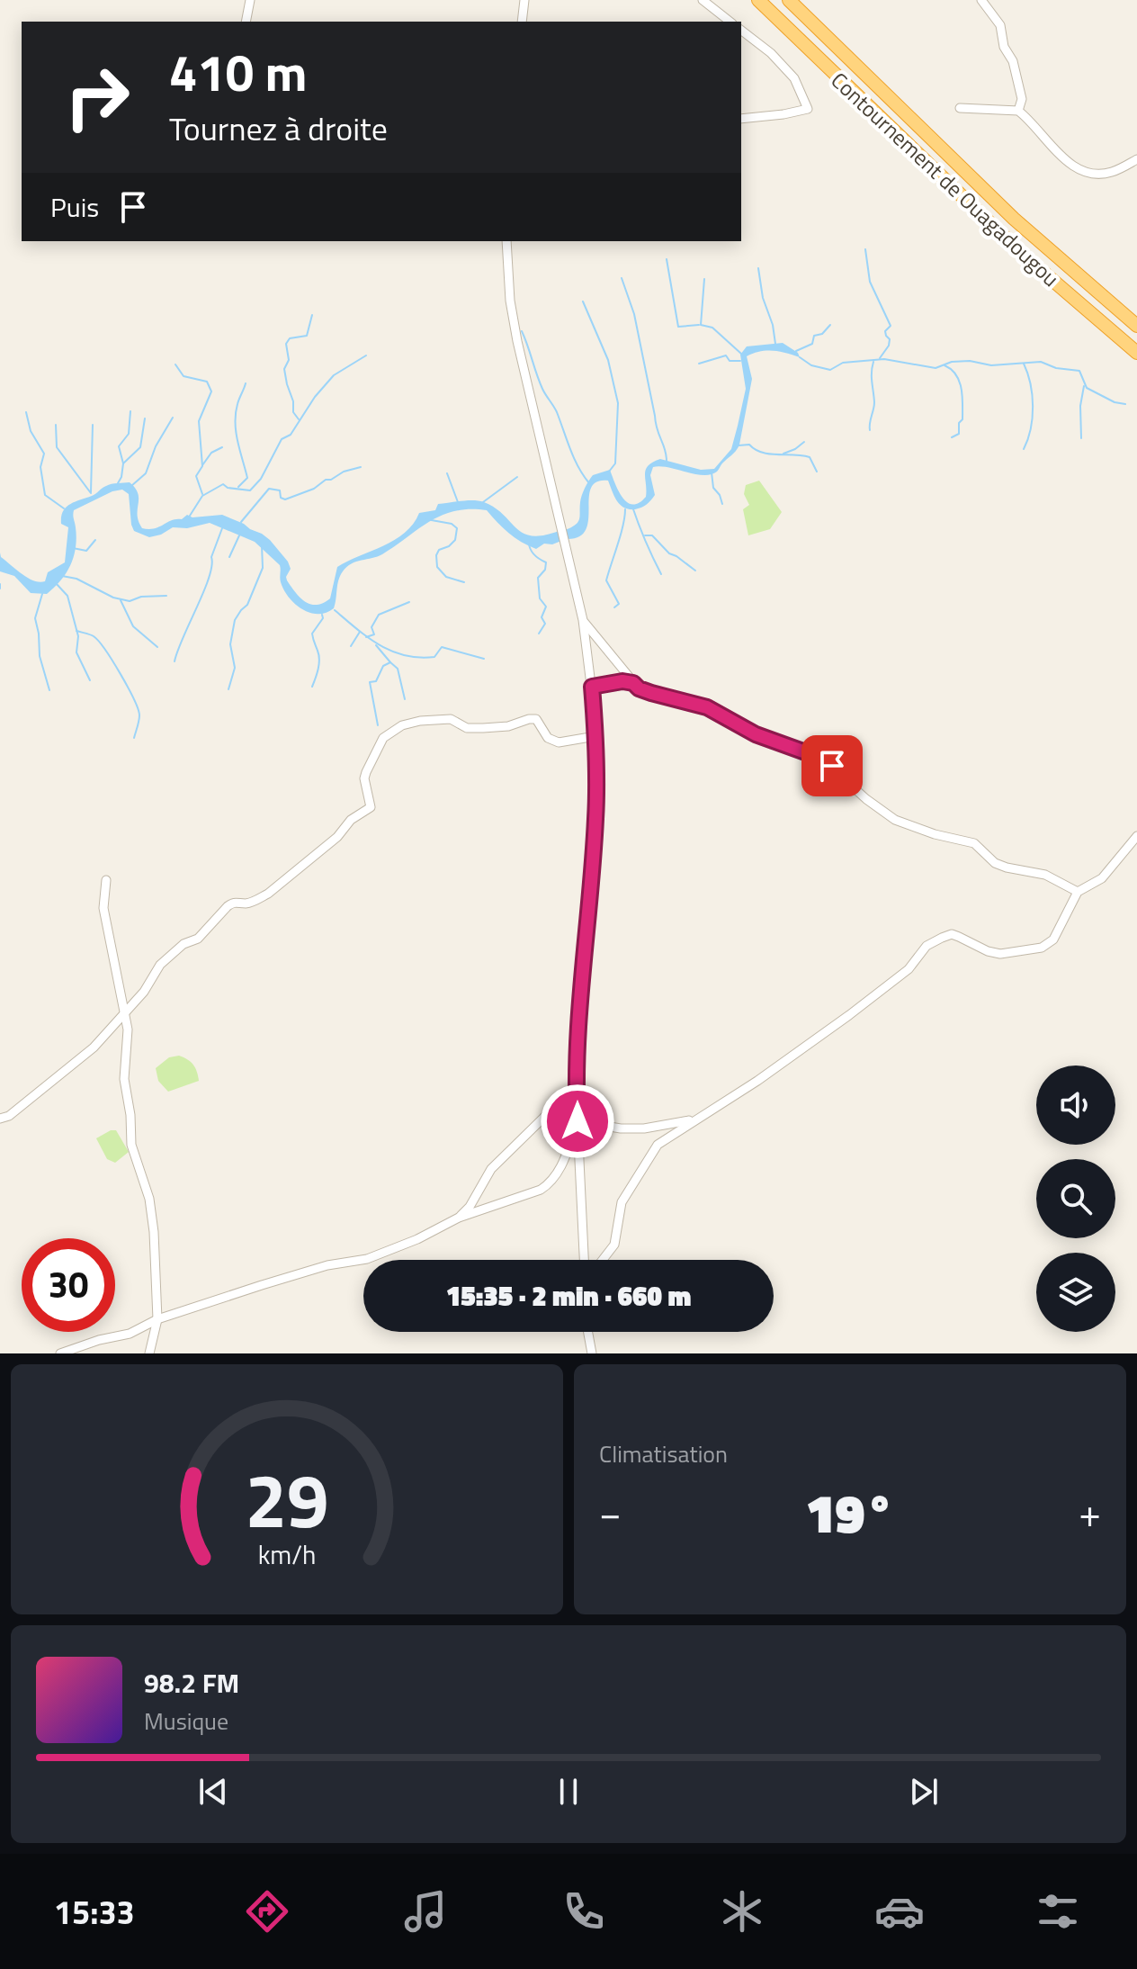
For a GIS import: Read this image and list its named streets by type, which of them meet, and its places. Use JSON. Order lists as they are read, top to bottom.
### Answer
{
  "streets": {
    "highway": ["Contournement de Ouagadougou"]
  },
  "page": {
    "turn": ["410 m", "Tournez à droite"],
    "then": "Puis",
    "limit": "30",
    "trip": "15:35 · 2 min · 660 m",
    "tile": "Climatisation",
    "heat": ["−", "19°", "+"],
    "song": ["98.2 FM", "Musique"],
    "tabs": "15:33",
    "gauge": ["29", "km/h"]
  }
}
